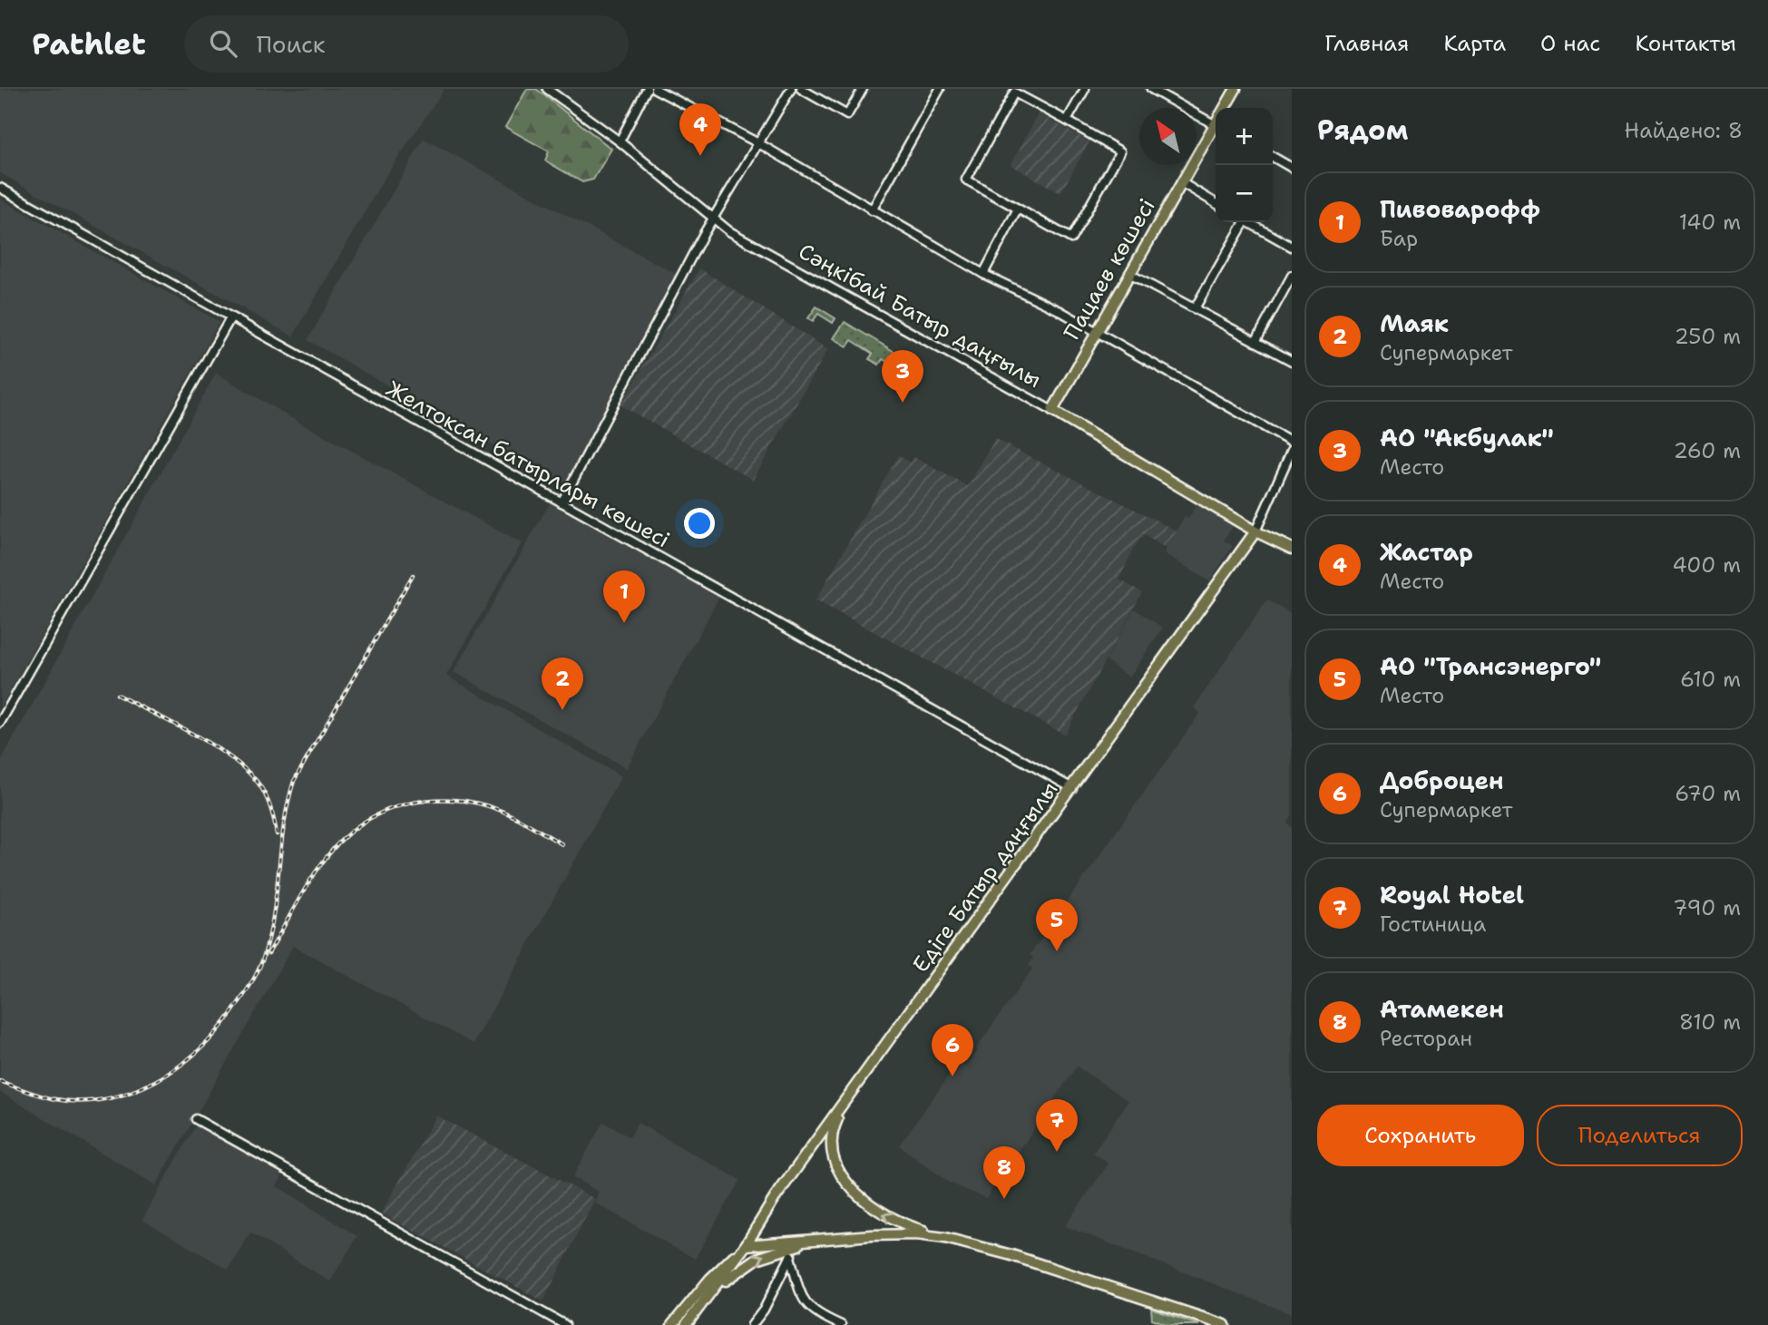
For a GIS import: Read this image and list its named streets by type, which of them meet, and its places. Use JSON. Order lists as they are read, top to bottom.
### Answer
{
  "streets": {
    "main road": ["Пацаев көшесі", "Сәңкібай Батыр даңғылы", "Едіге Батыр даңғылы"],
    "street": ["Желтоксан батырлары көшесі"]
  },
  "crossings": [
    ["Пацаев көшесі", "Сәңкібай Батыр даңғылы"],
    ["Сәңкібай Батыр даңғылы", "Едіге Батыр даңғылы"],
    ["Желтоксан батырлары көшесі", "Едіге Батыр даңғылы"]
  ],
  "north": "top left",
  "page": {
    "header": "Pathlet",
    "search": "Поиск",
    "nav": [
      "Главная",
      "Карта",
      "О нас",
      "Контакты"
    ],
    "heading": ["Рядом", "Найдено: 8"],
    "pins": [
      "4",
      "3",
      "1",
      "2",
      "5",
      "6",
      "7",
      "8"
    ],
    "map_buttons": ["+", "−"],
    "list": [
      {
        "mark": "1",
        "name": "Пивоварофф",
        "note": "Бар",
        "value": "140 m"
      },
      {
        "mark": "2",
        "name": "Маяк",
        "note": "Супермаркет",
        "value": "250 m"
      },
      {
        "mark": "3",
        "name": "АО \"Акбулак\"",
        "note": "Место",
        "value": "260 m"
      },
      {
        "mark": "4",
        "name": "Жастар",
        "note": "Место",
        "value": "400 m"
      },
      {
        "mark": "5",
        "name": "АО \"Трансэнерго\"",
        "note": "Место",
        "value": "610 m"
      },
      {
        "mark": "6",
        "name": "Доброцен",
        "note": "Супермаркет",
        "value": "670 m"
      },
      {
        "mark": "7",
        "name": "Royal Hotel",
        "note": "Гостиница",
        "value": "790 m"
      },
      {
        "mark": "8",
        "name": "Атамекен",
        "note": "Ресторан",
        "value": "810 m"
      }
    ],
    "buttons": ["Сохранить", "Поделиться"]
  }
}
